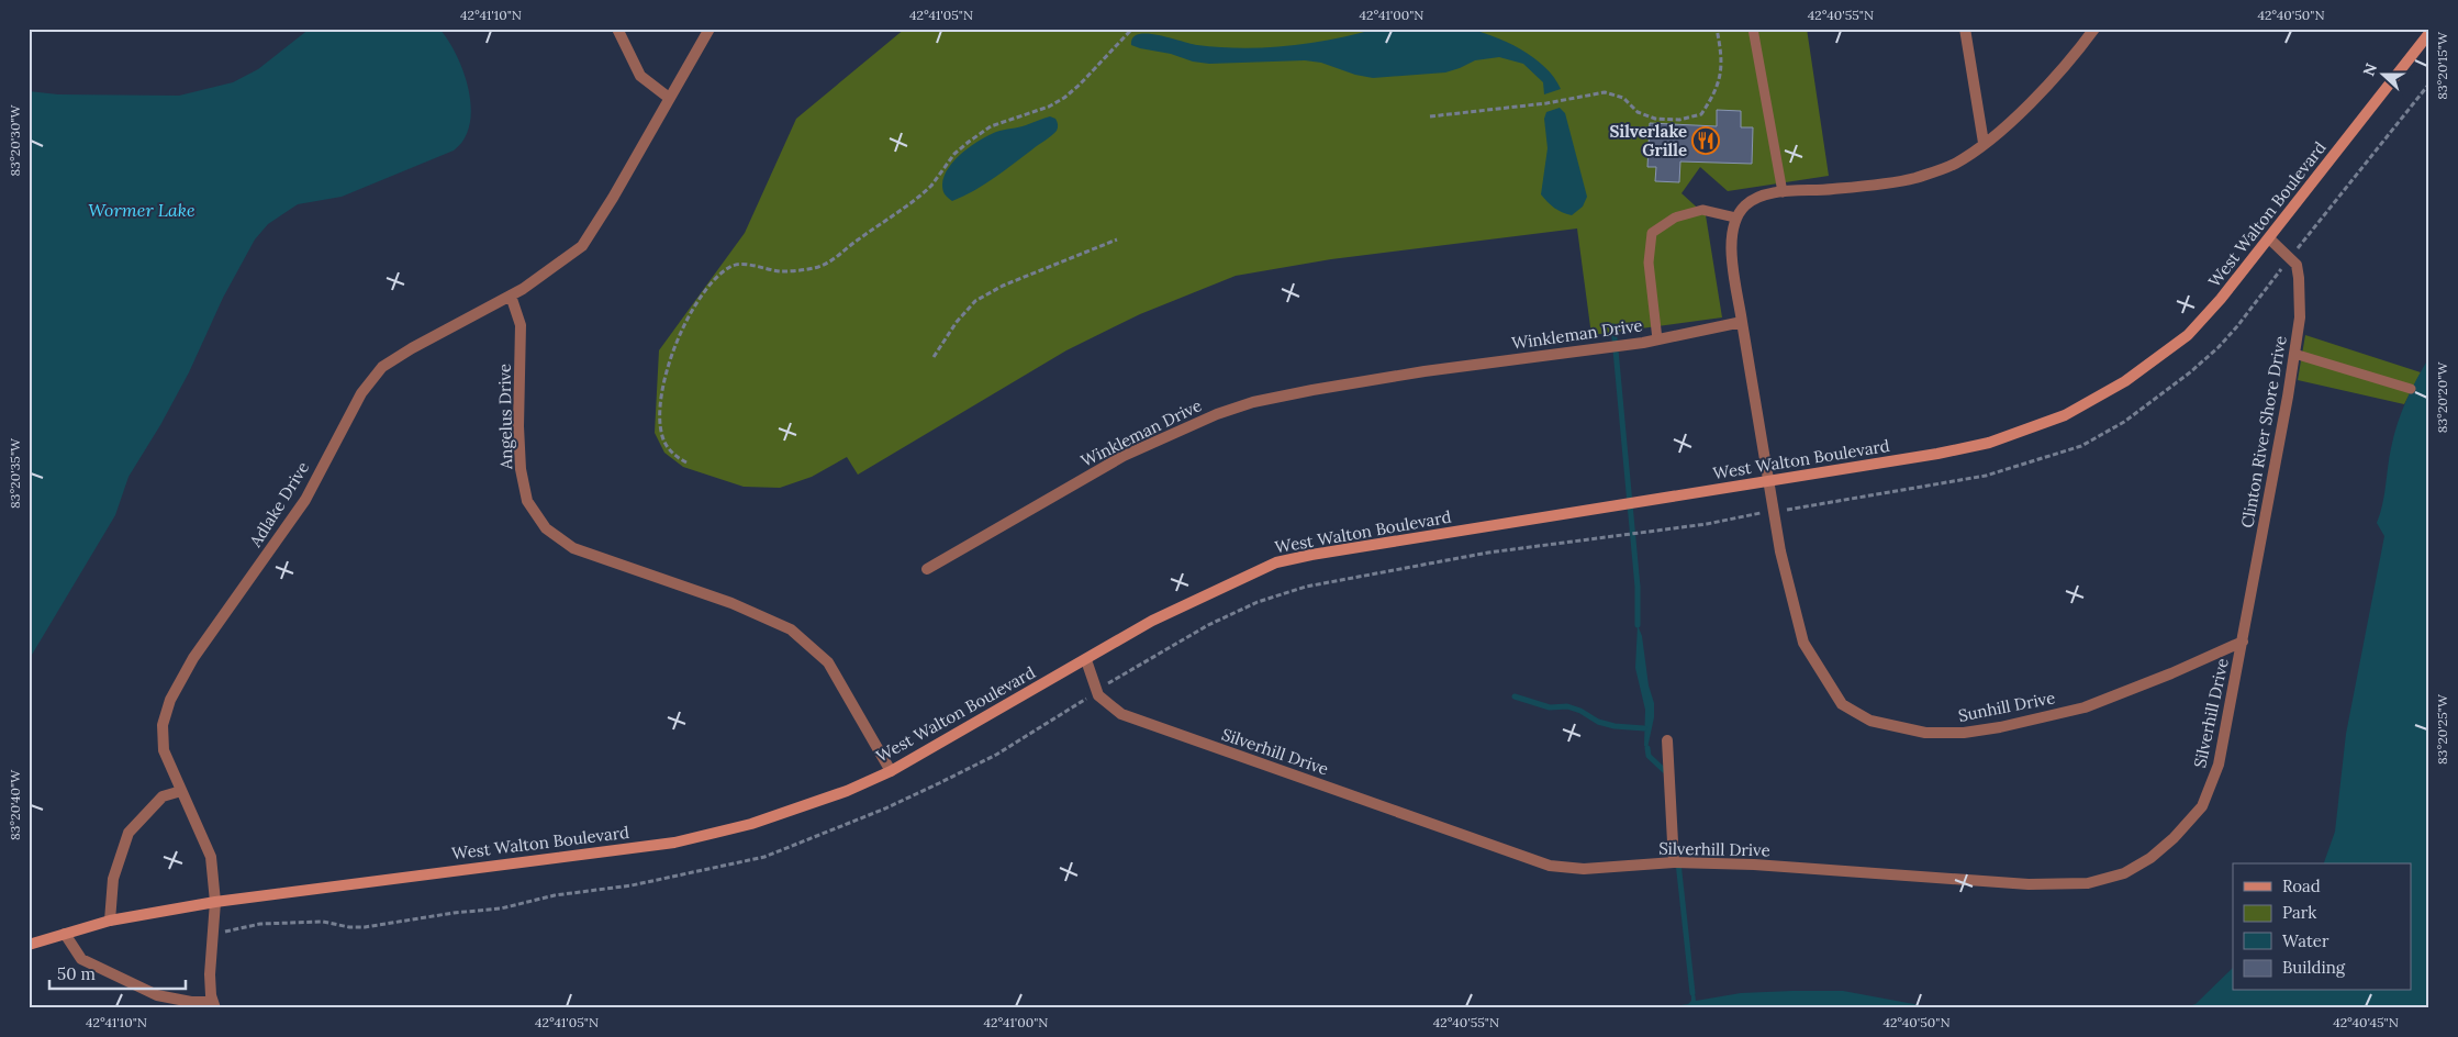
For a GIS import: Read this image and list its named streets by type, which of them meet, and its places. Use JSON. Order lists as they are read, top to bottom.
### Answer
{
  "streets": {
    "main road": ["West Walton Boulevard"],
    "street": [
      "Winkleman Drive",
      "Angelus Drive",
      "Clinton River Shore Drive",
      "Adlake Drive",
      "Sunhill Drive",
      "Silverhill Drive"
    ]
  },
  "crossings": [
    ["West Walton Boulevard", "Angelus Drive"],
    ["West Walton Boulevard", "Clinton River Shore Drive"],
    ["West Walton Boulevard", "Adlake Drive"],
    ["West Walton Boulevard", "Sunhill Drive"],
    ["West Walton Boulevard", "Silverhill Drive"],
    ["Winkleman Drive", "Sunhill Drive"],
    ["Angelus Drive", "Adlake Drive"],
    ["Clinton River Shore Drive", "Sunhill Drive"],
    ["Clinton River Shore Drive", "Silverhill Drive"],
    ["Sunhill Drive", "Silverhill Drive"]
  ],
  "water": ["Wormer Lake"],
  "places": {
    "restaurant": ["Silverlake Grille"]
  },
  "legend": [
    "Road",
    "Park",
    "Water",
    "Building"
  ],
  "scale_bar": "50 m",
  "north": "left",
  "coordinates": [
    "42°41'10\"N",
    "42°41'05\"N",
    "42°41'00\"N",
    "42°40'55\"N",
    "42°40'50\"N",
    "83°20'15\"W",
    "83°20'30\"W",
    "83°20'20\"W",
    "83°20'35\"W",
    "83°20'25\"W",
    "83°20'40\"W",
    "42°40'45\"N"
  ]
}
